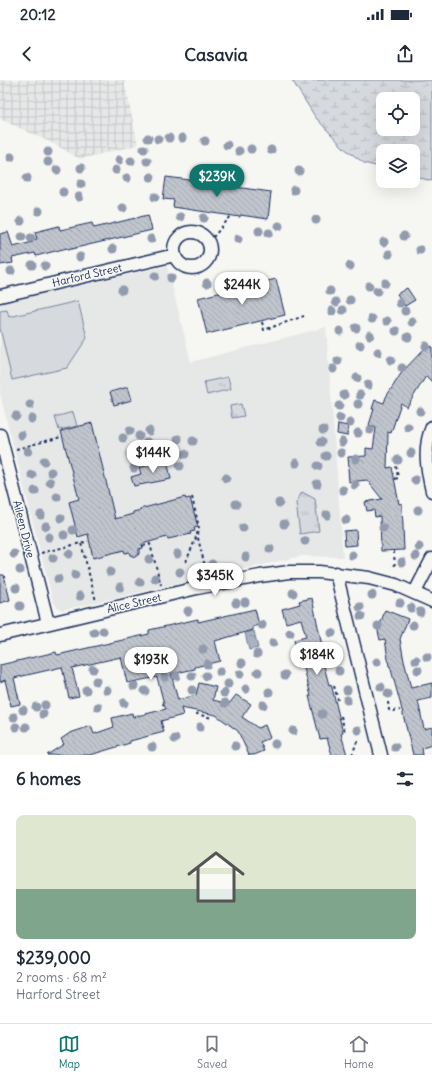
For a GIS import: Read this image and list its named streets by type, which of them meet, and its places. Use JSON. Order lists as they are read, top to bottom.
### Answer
{
  "streets": {
    "street": ["Harford Street", "Aileen Drive", "Alice Street"]
  },
  "crossings": [
    ["Aileen Drive", "Alice Street"]
  ],
  "page": {
    "status": "20:12",
    "header": "Casavia",
    "price": [
      "$239K",
      "$244K",
      "$144K",
      "$345K",
      "$184K",
      "$193K"
    ],
    "heading": "6 homes",
    "list": [
      {
        "name": "$239,000",
        "note": "2 rooms · 68 m² · Harford Street"
      }
    ],
    "tabs": ["Map", "Saved", "Home"]
  }
}
